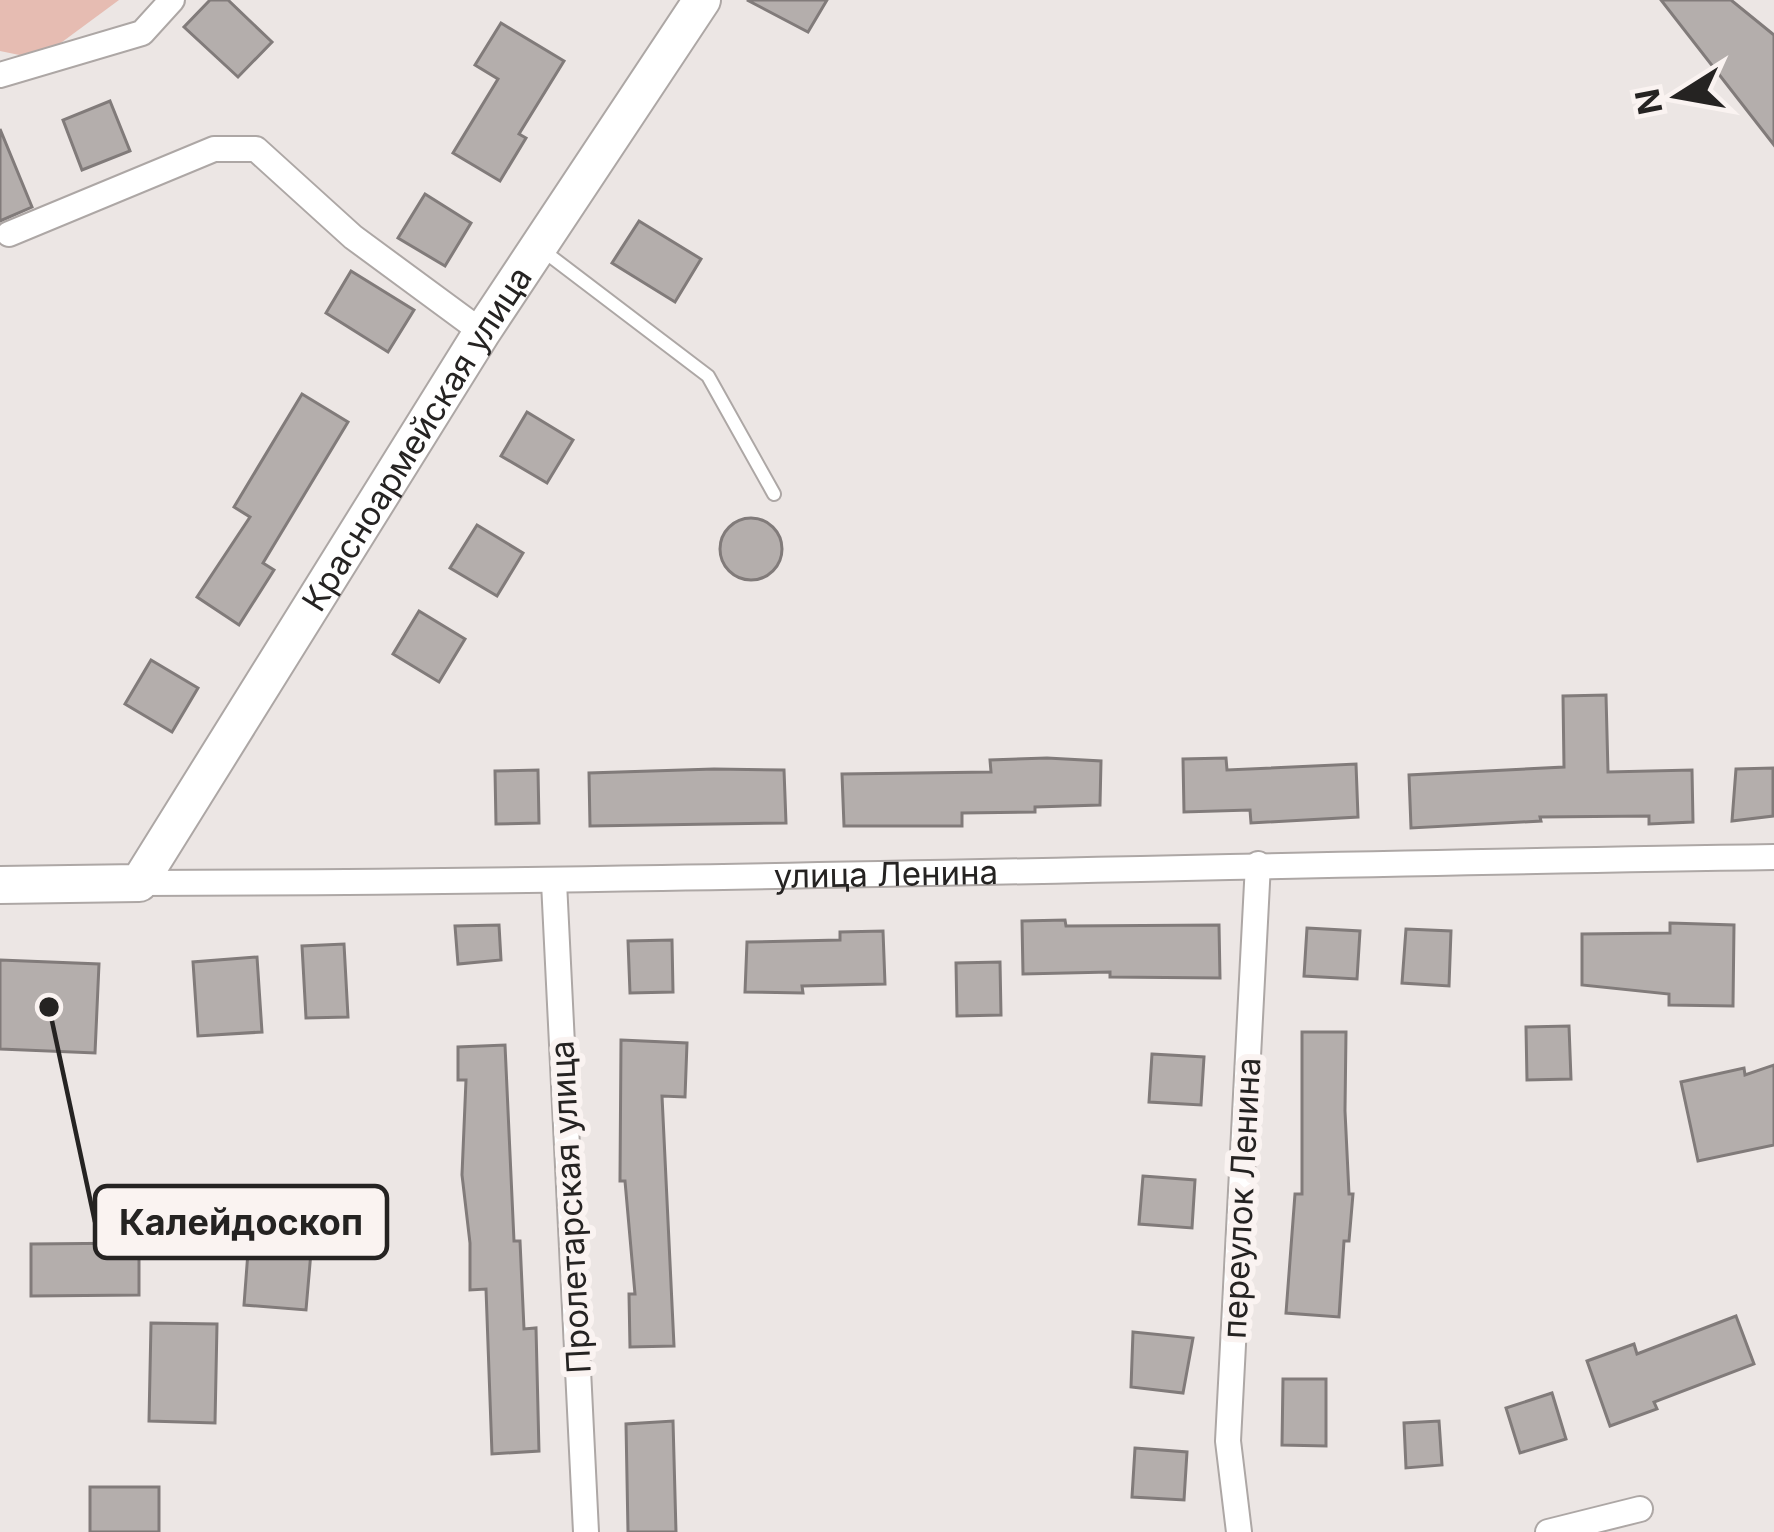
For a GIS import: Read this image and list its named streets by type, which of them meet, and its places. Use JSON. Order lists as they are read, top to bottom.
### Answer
{
  "streets": {
    "street": [
      "Красноармейская улица",
      "улица Ленина",
      "переулок Ленина",
      "Пролетарская улица"
    ]
  },
  "crossings": [
    ["Красноармейская улица", "улица Ленина"],
    ["улица Ленина", "переулок Ленина"],
    ["улица Ленина", "Пролетарская улица"]
  ],
  "places": ["Калейдоскоп"],
  "north": "left"
}
